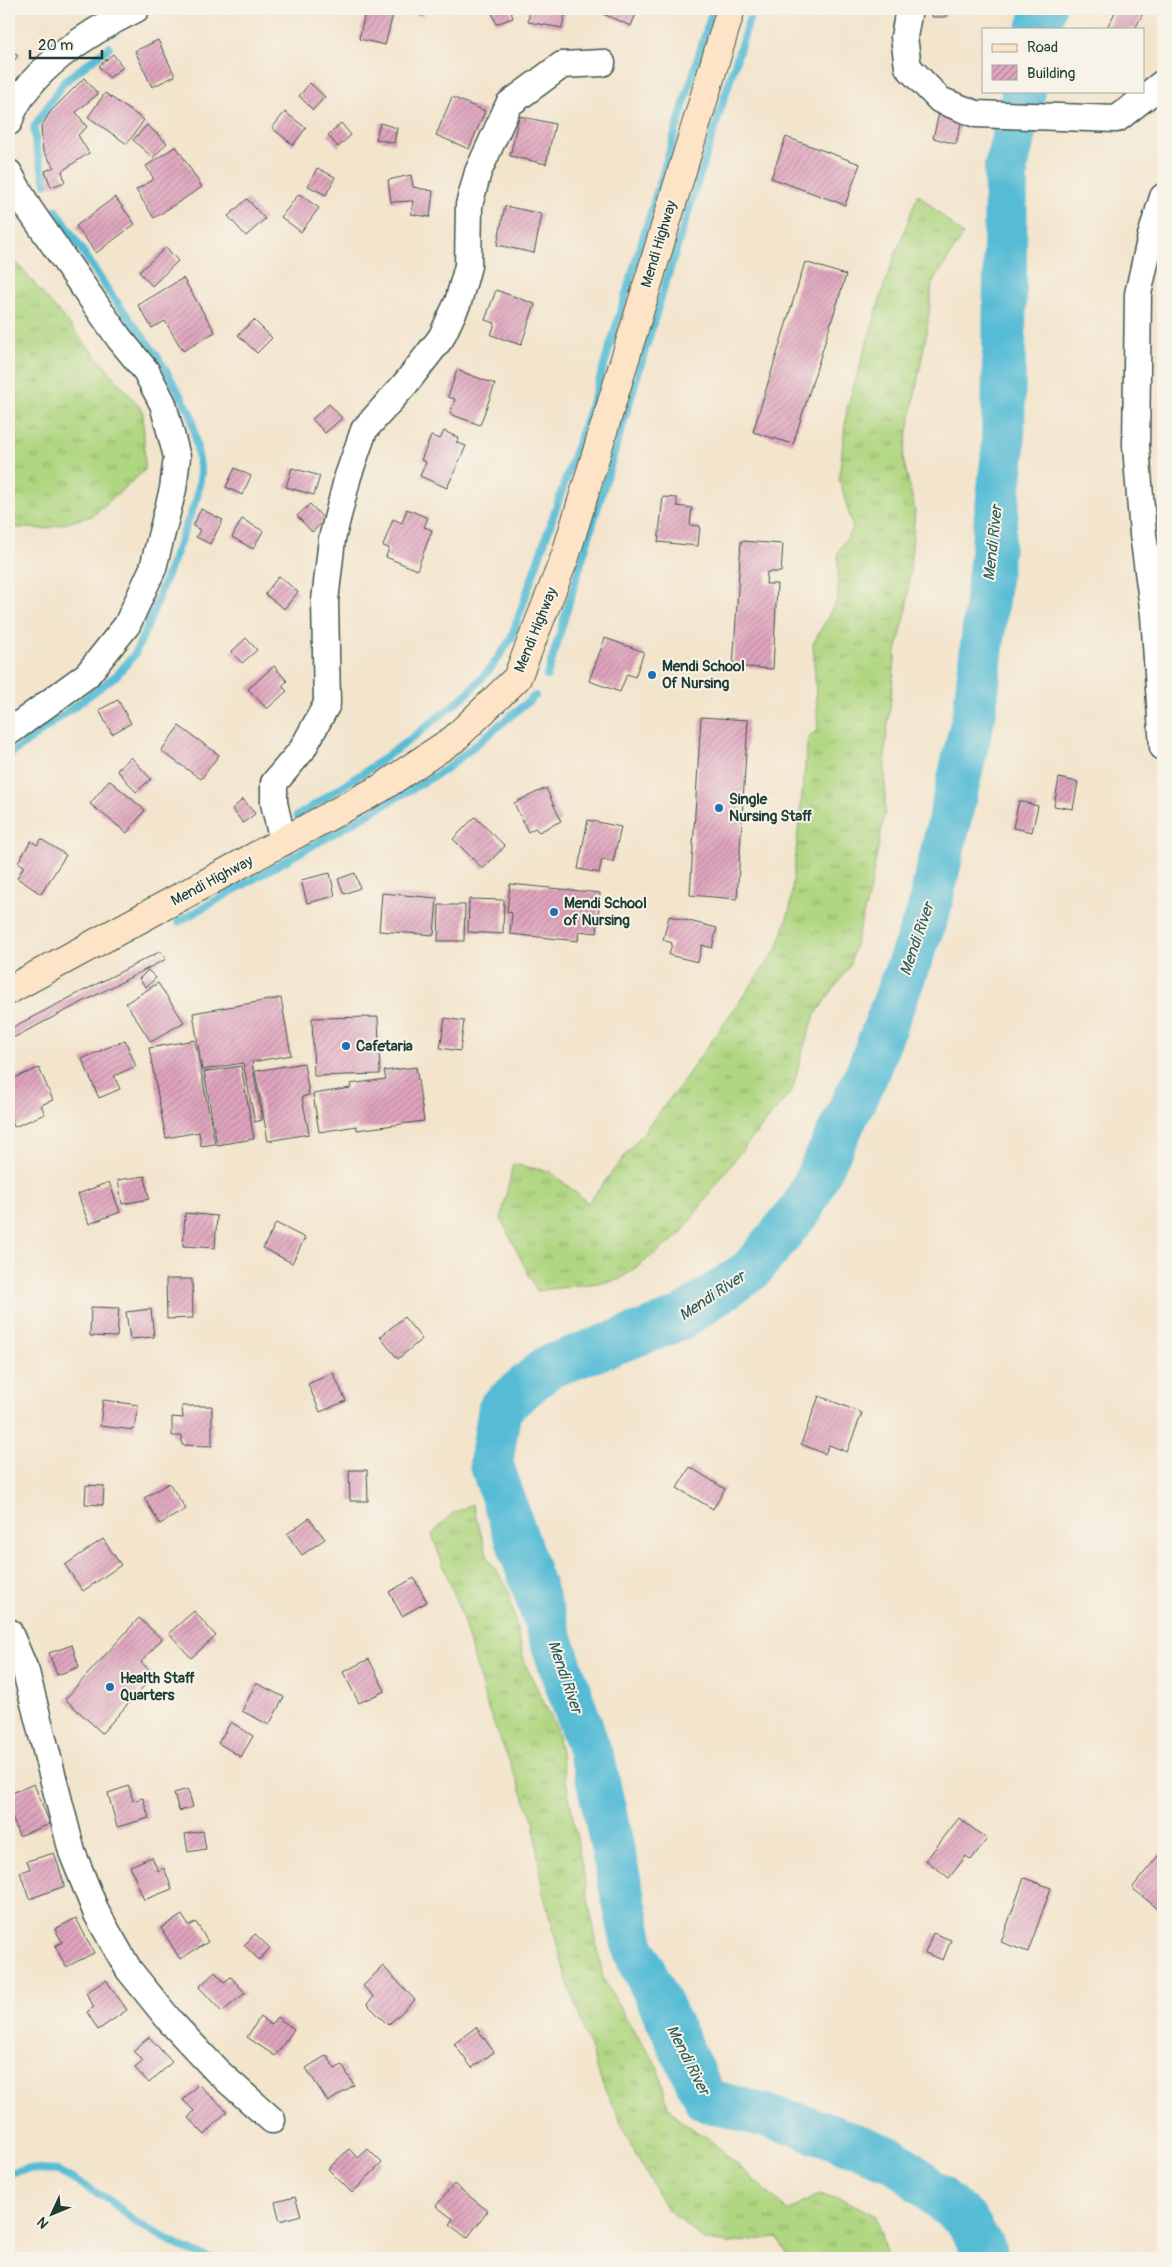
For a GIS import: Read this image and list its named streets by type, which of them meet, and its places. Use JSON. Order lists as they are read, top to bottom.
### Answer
{
  "streets": {
    "main road": ["Mendi Highway"]
  },
  "water": ["Mendi River"],
  "places": [
    "Mendi School Of Nursing",
    "Single Nursing Staff",
    "Mendi School of Nursing",
    "Cafetaria",
    "Health Staff Quarters"
  ],
  "legend": ["Road", "Building"],
  "scale_bar": "20 m",
  "north": "bottom left"
}
